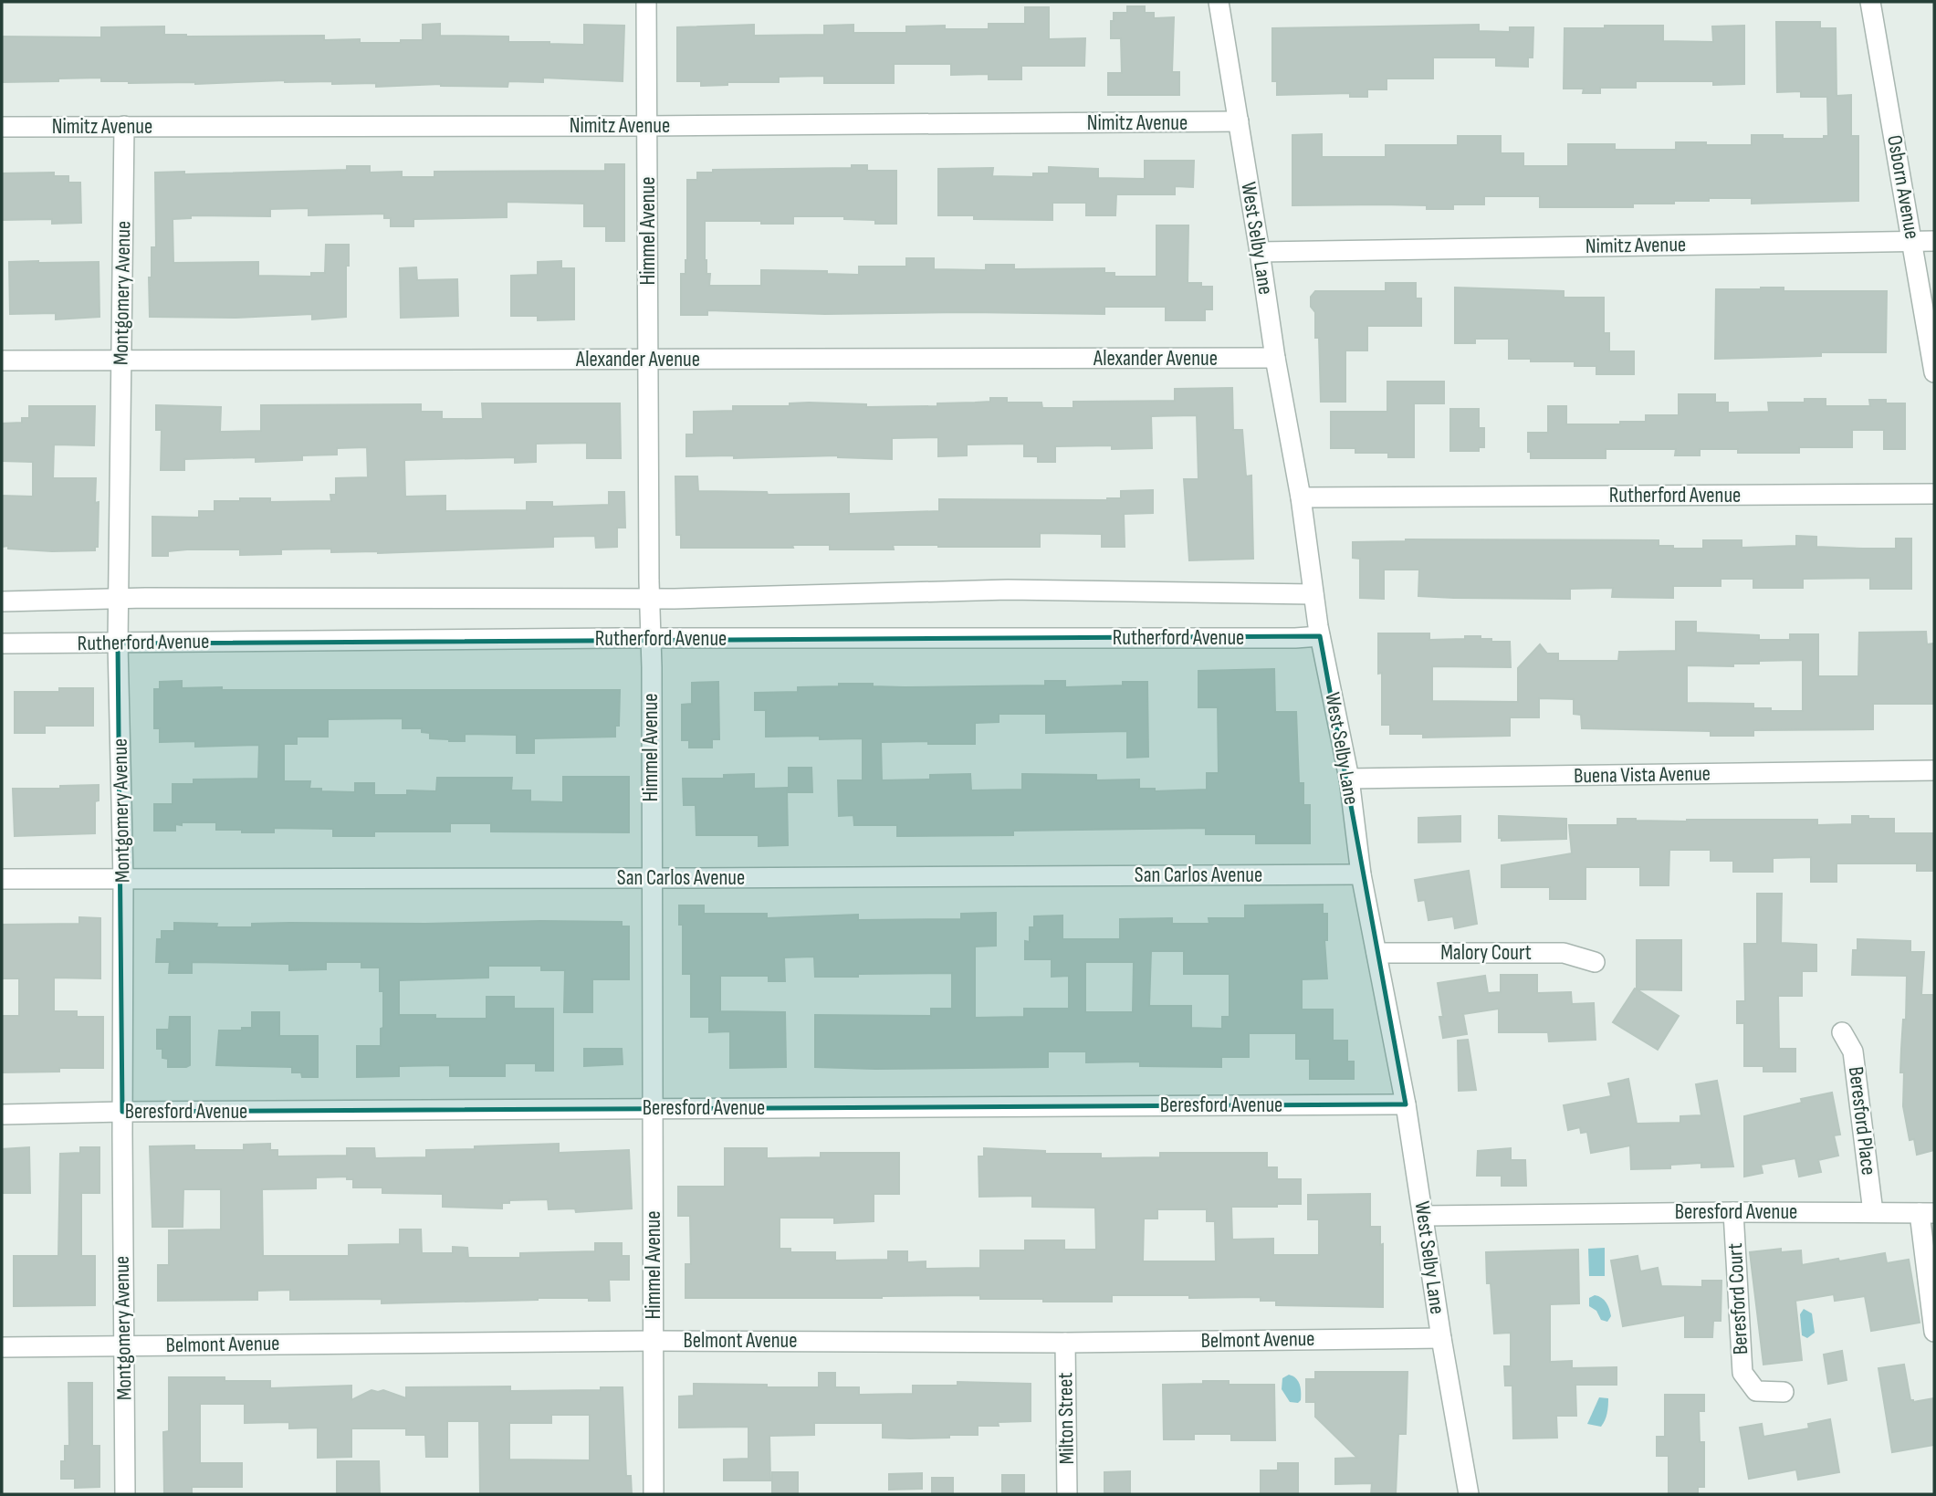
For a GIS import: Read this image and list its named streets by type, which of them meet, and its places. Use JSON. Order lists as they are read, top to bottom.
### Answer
{
  "streets": {
    "street": [
      "Nimitz Avenue",
      "Osborn Avenue",
      "Himmel Avenue",
      "West Selby Lane",
      "Montgomery Avenue",
      "Alexander Avenue",
      "Rutherford Avenue",
      "Buena Vista Avenue",
      "San Carlos Avenue",
      "Malory Court",
      "Beresford Avenue",
      "Beresford Place",
      "Beresford Court",
      "Belmont Avenue",
      "Milton Street"
    ]
  },
  "crossings": [
    ["Nimitz Avenue", "Osborn Avenue"],
    ["Nimitz Avenue", "Himmel Avenue"],
    ["Nimitz Avenue", "West Selby Lane"],
    ["Nimitz Avenue", "Montgomery Avenue"],
    ["Himmel Avenue", "Alexander Avenue"],
    ["Himmel Avenue", "Rutherford Avenue"],
    ["Himmel Avenue", "San Carlos Avenue"],
    ["Himmel Avenue", "Beresford Avenue"],
    ["Himmel Avenue", "Belmont Avenue"],
    ["West Selby Lane", "Alexander Avenue"],
    ["West Selby Lane", "Rutherford Avenue"],
    ["West Selby Lane", "Buena Vista Avenue"],
    ["West Selby Lane", "San Carlos Avenue"],
    ["West Selby Lane", "Malory Court"],
    ["West Selby Lane", "Beresford Avenue"],
    ["West Selby Lane", "Belmont Avenue"],
    ["Montgomery Avenue", "Alexander Avenue"],
    ["Montgomery Avenue", "Rutherford Avenue"],
    ["Montgomery Avenue", "San Carlos Avenue"],
    ["Montgomery Avenue", "Beresford Avenue"],
    ["Montgomery Avenue", "Belmont Avenue"],
    ["Beresford Avenue", "Beresford Place"],
    ["Beresford Avenue", "Beresford Court"],
    ["Belmont Avenue", "Milton Street"]
  ]
}
